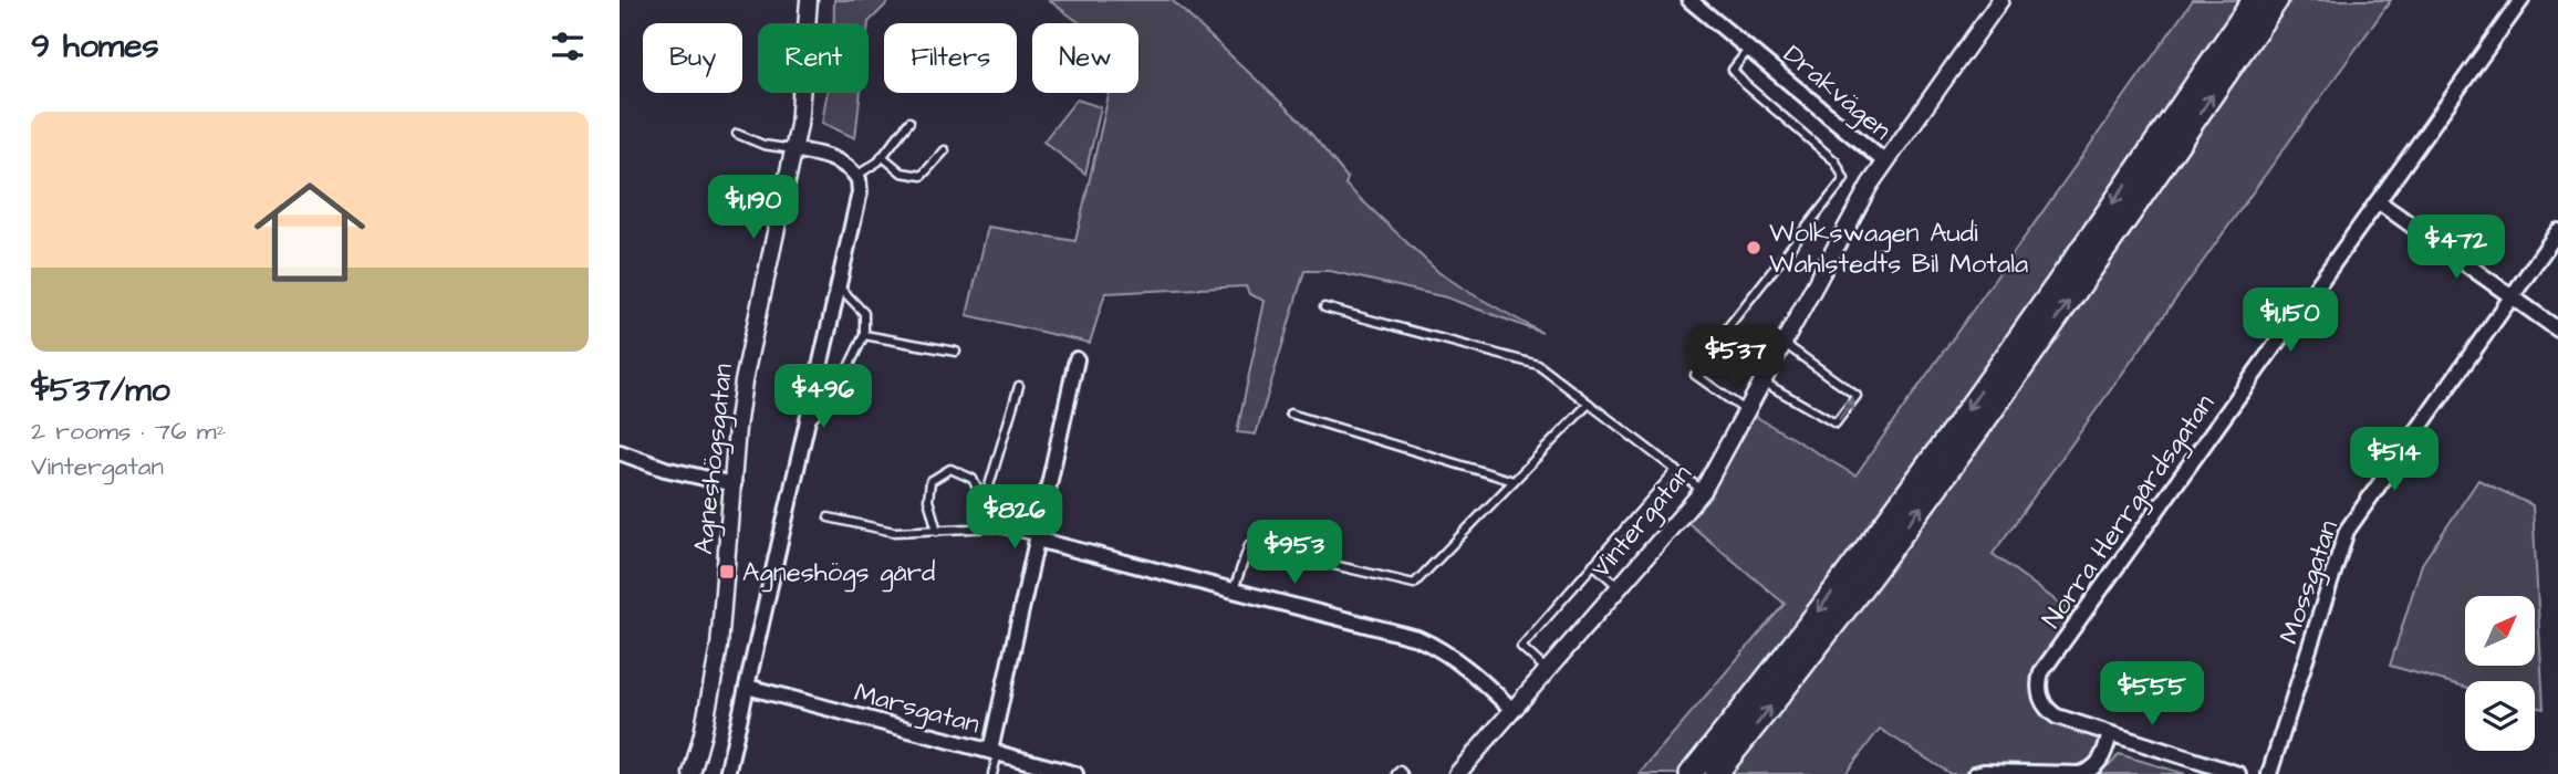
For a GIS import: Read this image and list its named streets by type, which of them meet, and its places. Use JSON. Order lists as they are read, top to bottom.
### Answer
{
  "streets": {
    "street": [
      "Drakvägen",
      "Agneshögsgatan",
      "Norra Herrgårdsgatan",
      "Vintergatan",
      "Mossgatan",
      "Marsgatan"
    ]
  },
  "crossings": [
    ["Drakvägen", "Vintergatan"]
  ],
  "places": {
    "other": ["Wolkswagen Audi Wahlstedts Bil Motala"],
    "transit": ["Agneshögs gård"]
  },
  "north": "top right",
  "page": {
    "heading": "9 homes",
    "chip": [
      "Buy",
      "Rent",
      "Filters",
      "New"
    ],
    "list": [
      {
        "name": "$537/mo",
        "note": "2 rooms · 76 m² · Vintergatan"
      }
    ],
    "price": [
      "$1,190",
      "$472",
      "$1,150",
      "$537",
      "$496",
      "$514",
      "$826",
      "$953",
      "$555"
    ]
  }
}
